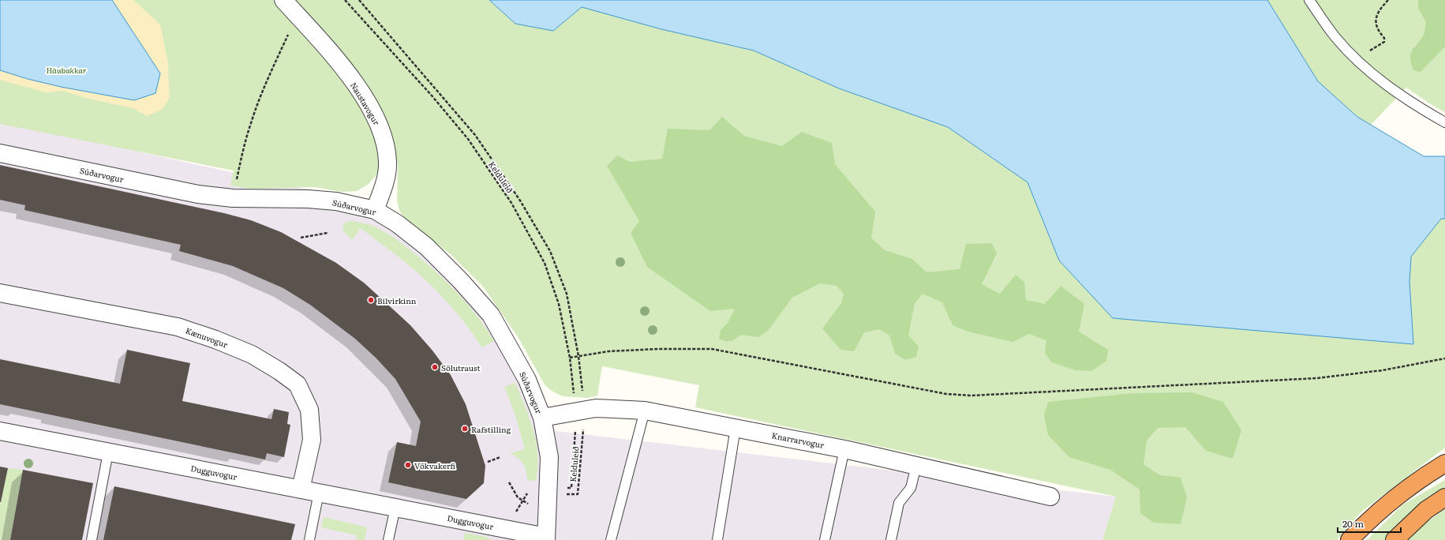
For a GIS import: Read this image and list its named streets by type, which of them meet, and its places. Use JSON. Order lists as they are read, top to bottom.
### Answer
{
  "streets": {
    "street": [
      "Naustavogur",
      "Súðarvogur",
      "Kænuvogur",
      "Knarrarvogur",
      "Dugguvogur"
    ],
    "path": ["Kelduleið"]
  },
  "crossings": [
    ["Naustavogur", "Súðarvogur"],
    ["Súðarvogur", "Knarrarvogur"],
    ["Súðarvogur", "Dugguvogur"],
    ["Kænuvogur", "Dugguvogur"]
  ],
  "parks": ["Háubakkar"],
  "places": [
    "Bílvirkinn",
    "Sölutraust",
    "Rafstilling",
    "Vökvakerfi"
  ],
  "scale_bar": "20 m"
}
